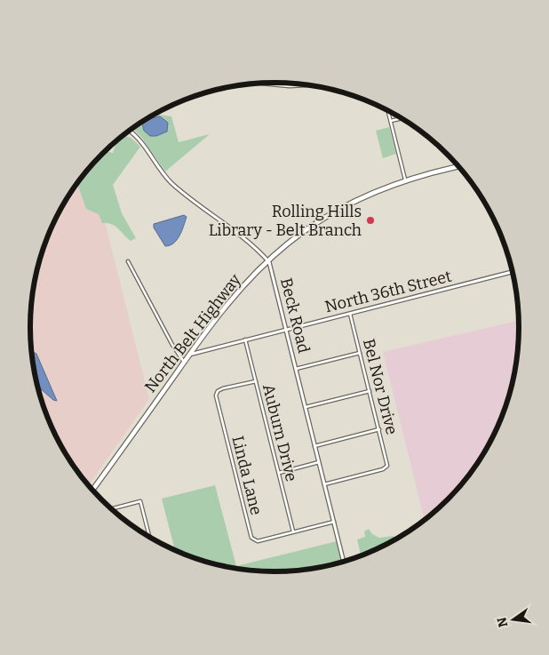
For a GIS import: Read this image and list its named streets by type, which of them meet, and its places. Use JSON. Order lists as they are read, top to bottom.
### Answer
{
  "streets": {
    "main road": ["North Belt Highway"],
    "street": [
      "North 36th Street",
      "Beck Road",
      "Bel Nor Drive",
      "Auburn Drive",
      "Linda Lane"
    ]
  },
  "crossings": [
    ["North 36th Street", "Beck Road"],
    ["North 36th Street", "North Belt Highway"],
    ["North 36th Street", "Bel Nor Drive"],
    ["North 36th Street", "Auburn Drive"],
    ["Beck Road", "North Belt Highway"],
    ["Beck Road", "Bel Nor Drive"],
    ["Auburn Drive", "Linda Lane"]
  ],
  "places": ["Rolling Hills Library - Belt Branch"],
  "north": "left"
}
